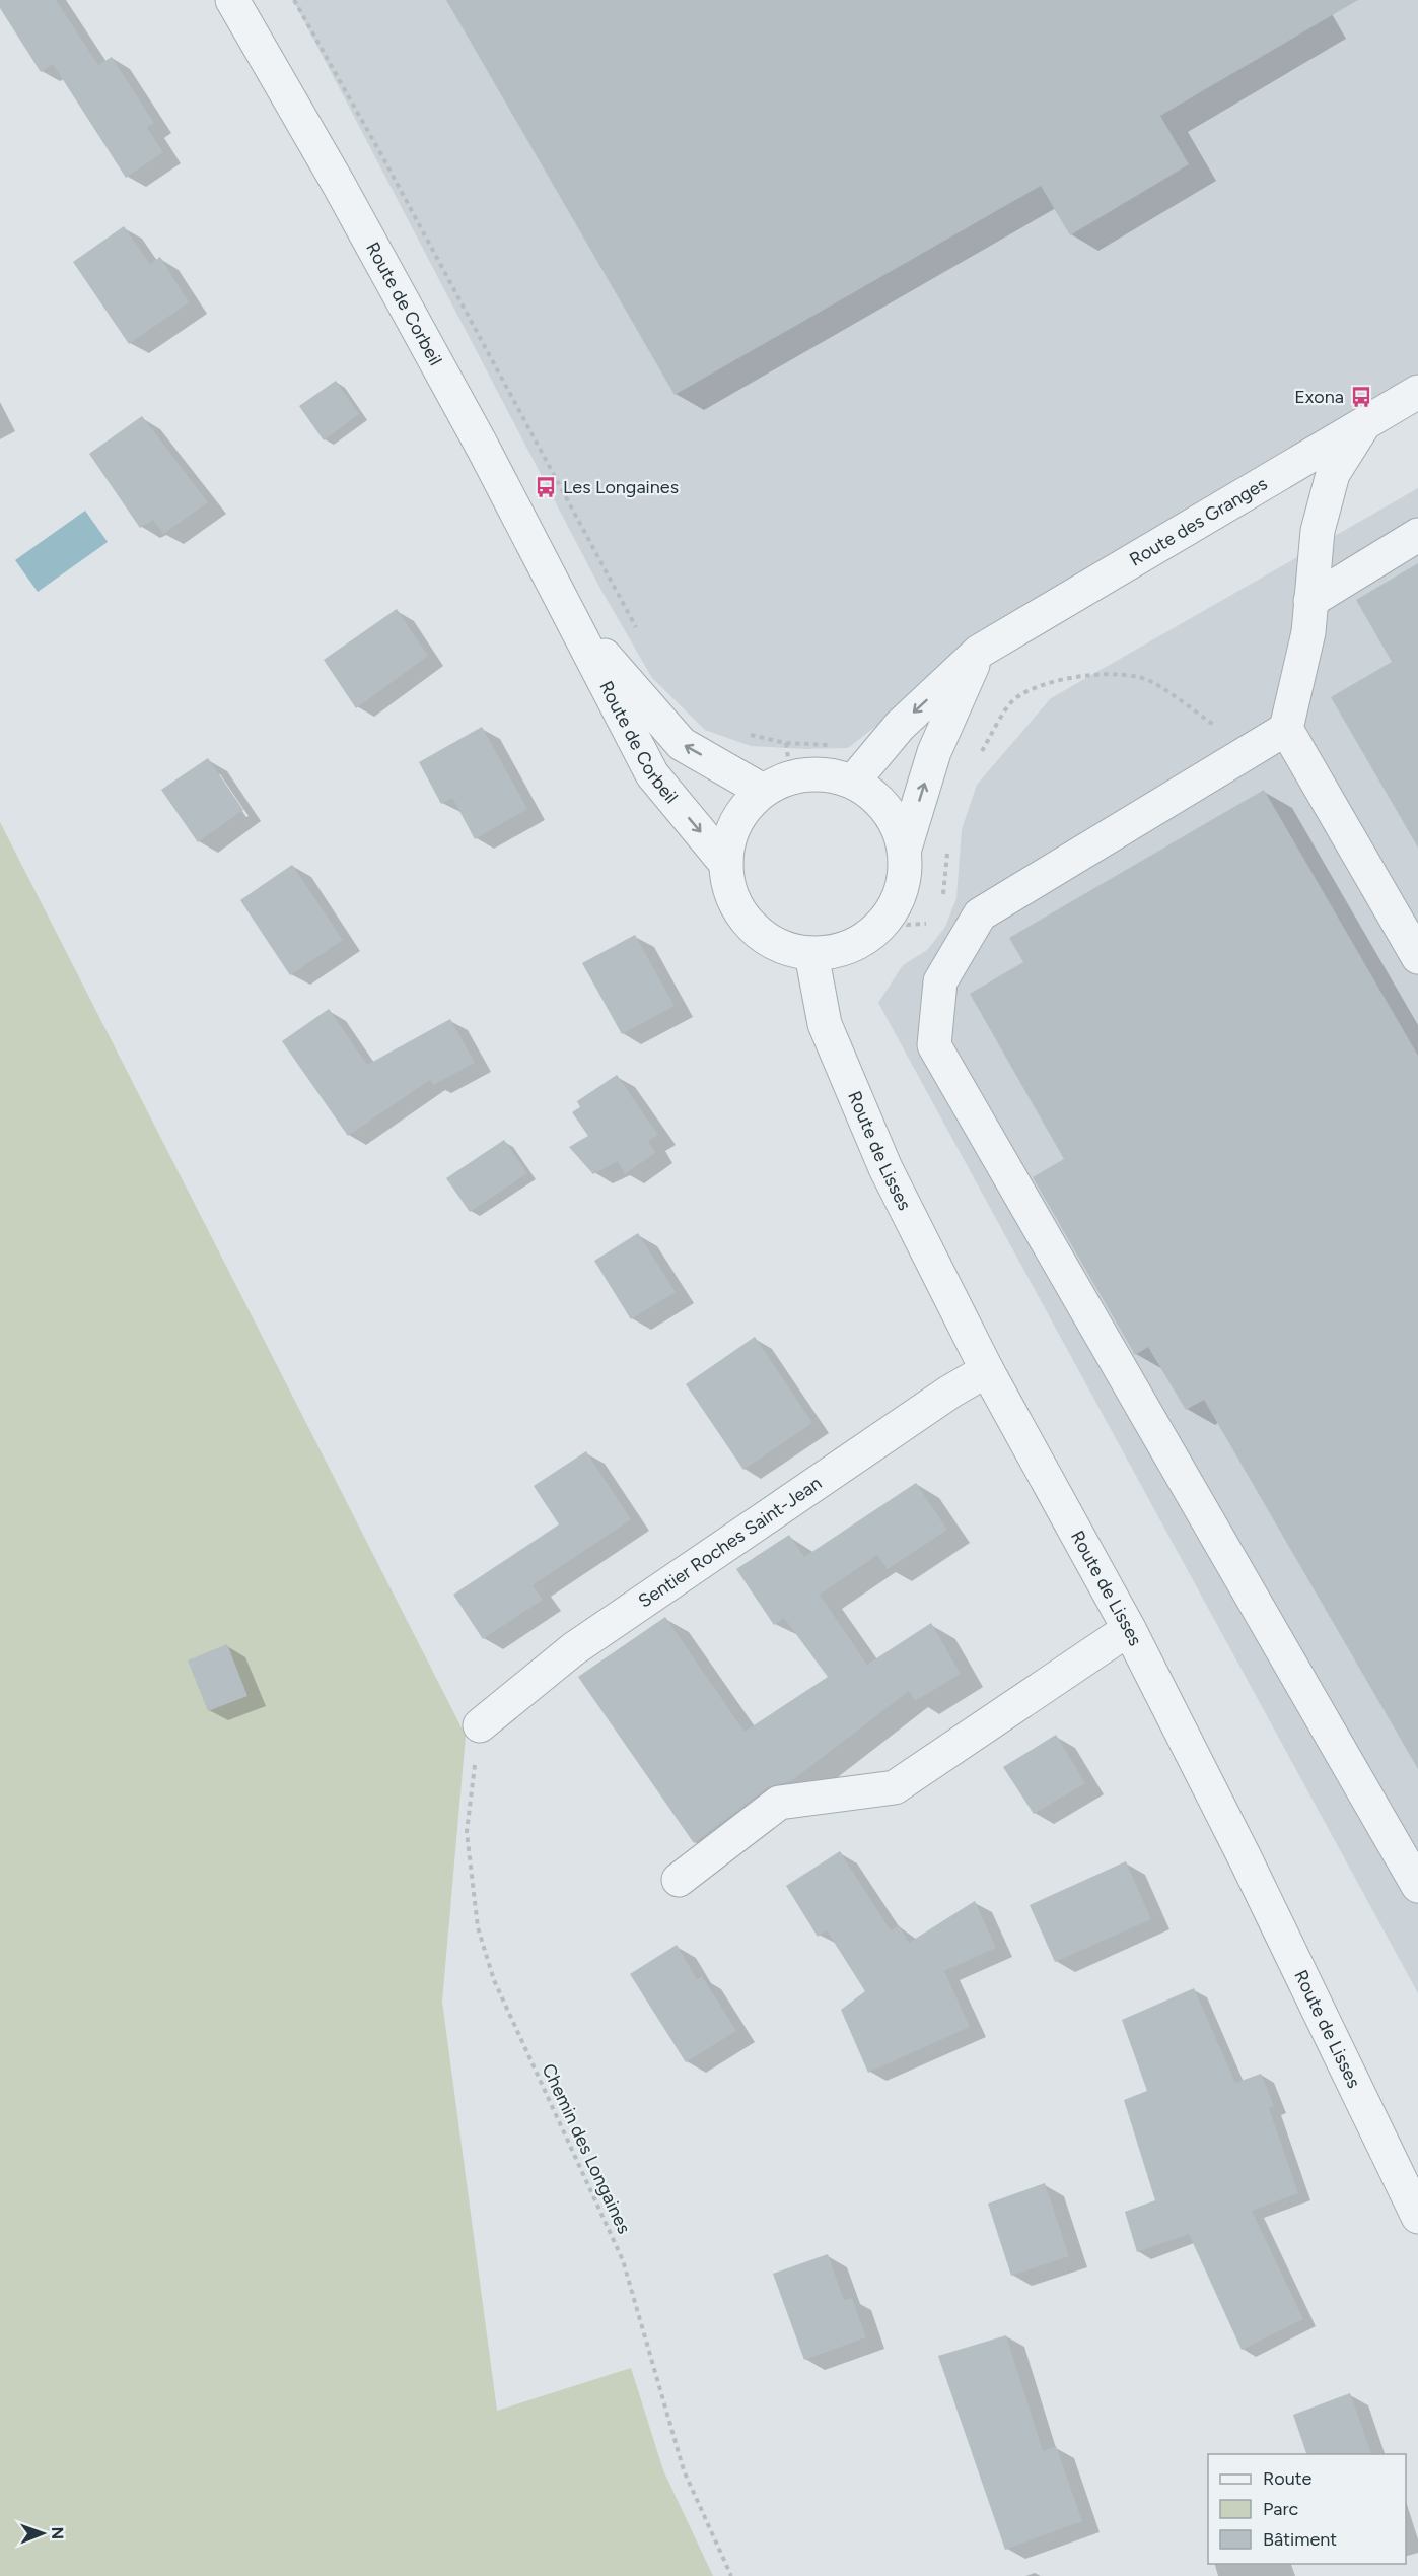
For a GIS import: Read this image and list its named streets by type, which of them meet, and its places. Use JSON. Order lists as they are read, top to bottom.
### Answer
{
  "streets": {
    "street": [
      "Route de Corbeil",
      "Route des Granges",
      "Route de Lisses",
      "Sentier Roches Saint-Jean"
    ],
    "path": ["Chemin des Longaines"]
  },
  "crossings": [
    ["Route de Corbeil", "Route des Granges"],
    ["Route de Corbeil", "Route de Lisses"],
    ["Route des Granges", "Route de Lisses"],
    ["Route de Lisses", "Sentier Roches Saint-Jean"],
    ["Sentier Roches Saint-Jean", "Chemin des Longaines"]
  ],
  "places": {
    "bus stop": ["Exona", "Les Longaines"]
  },
  "legend": ["Route", "Parc", "Bâtiment"],
  "north": "right"
}
